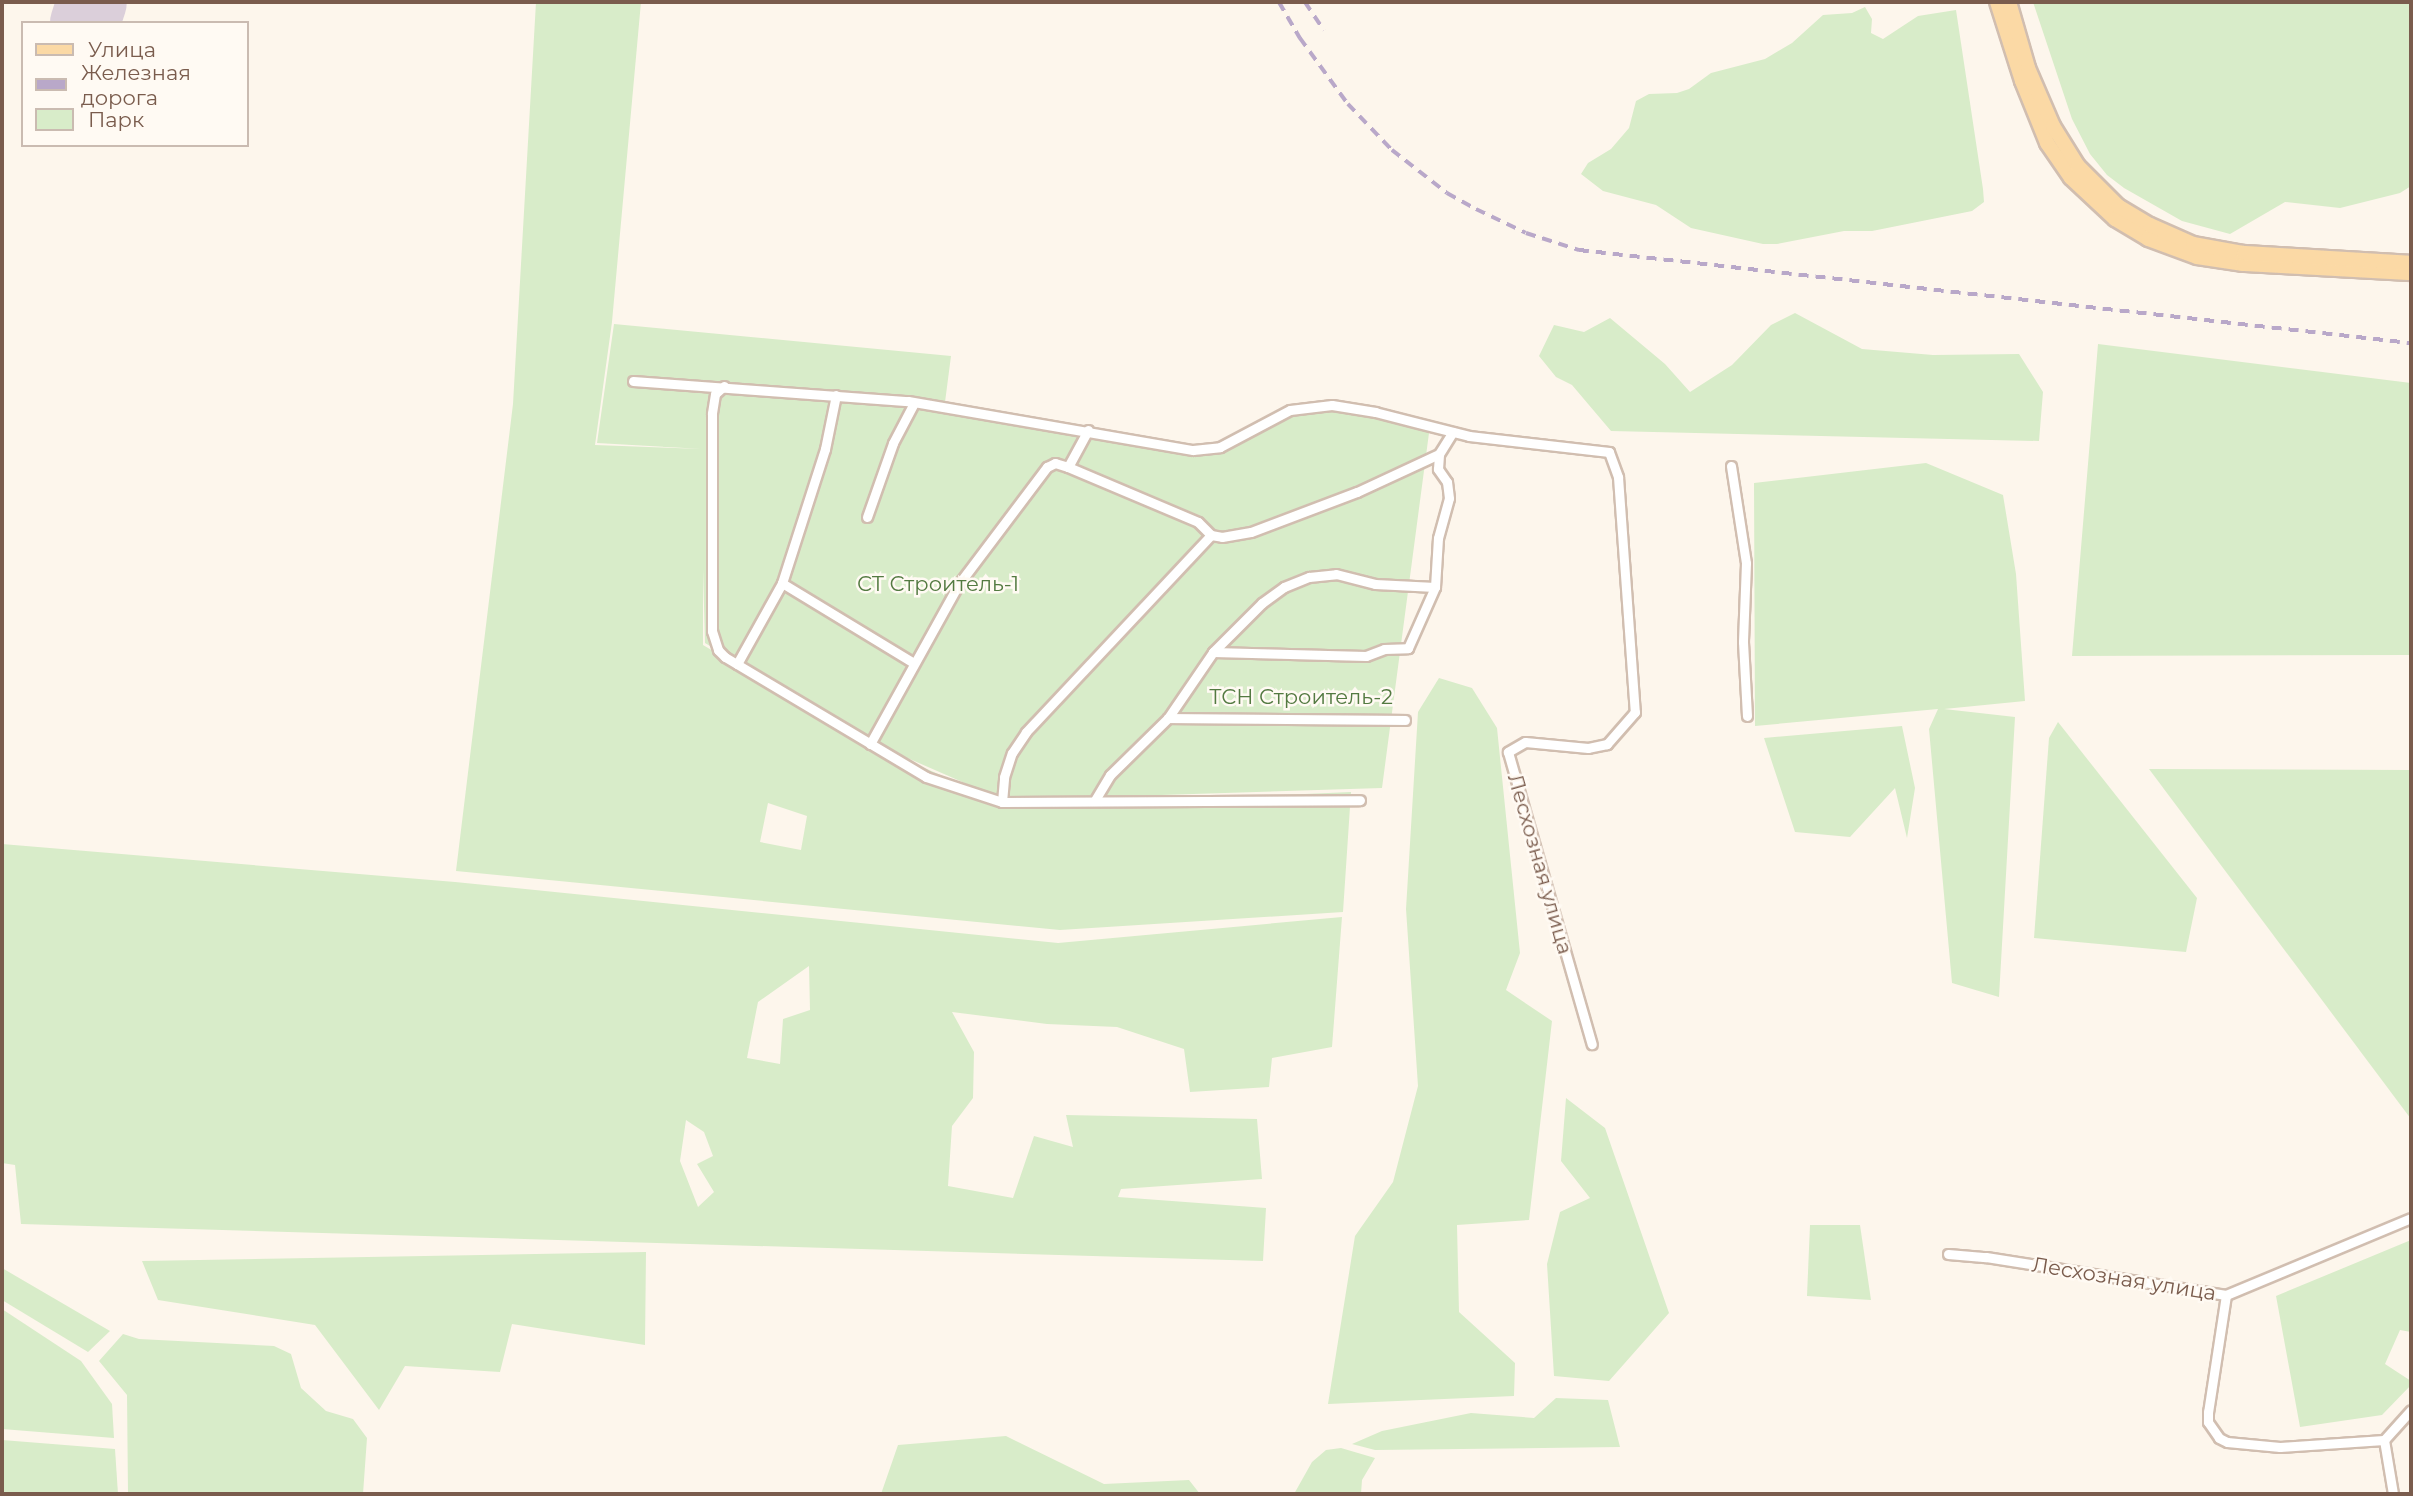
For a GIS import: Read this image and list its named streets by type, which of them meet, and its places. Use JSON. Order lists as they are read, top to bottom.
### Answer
{
  "streets": {
    "street": ["Лесхозная улица"]
  },
  "parks": ["СТ Строитель-1", "ТСН Строитель-2"],
  "legend": ["Улица", "Железная дорога", "Парк"]
}
